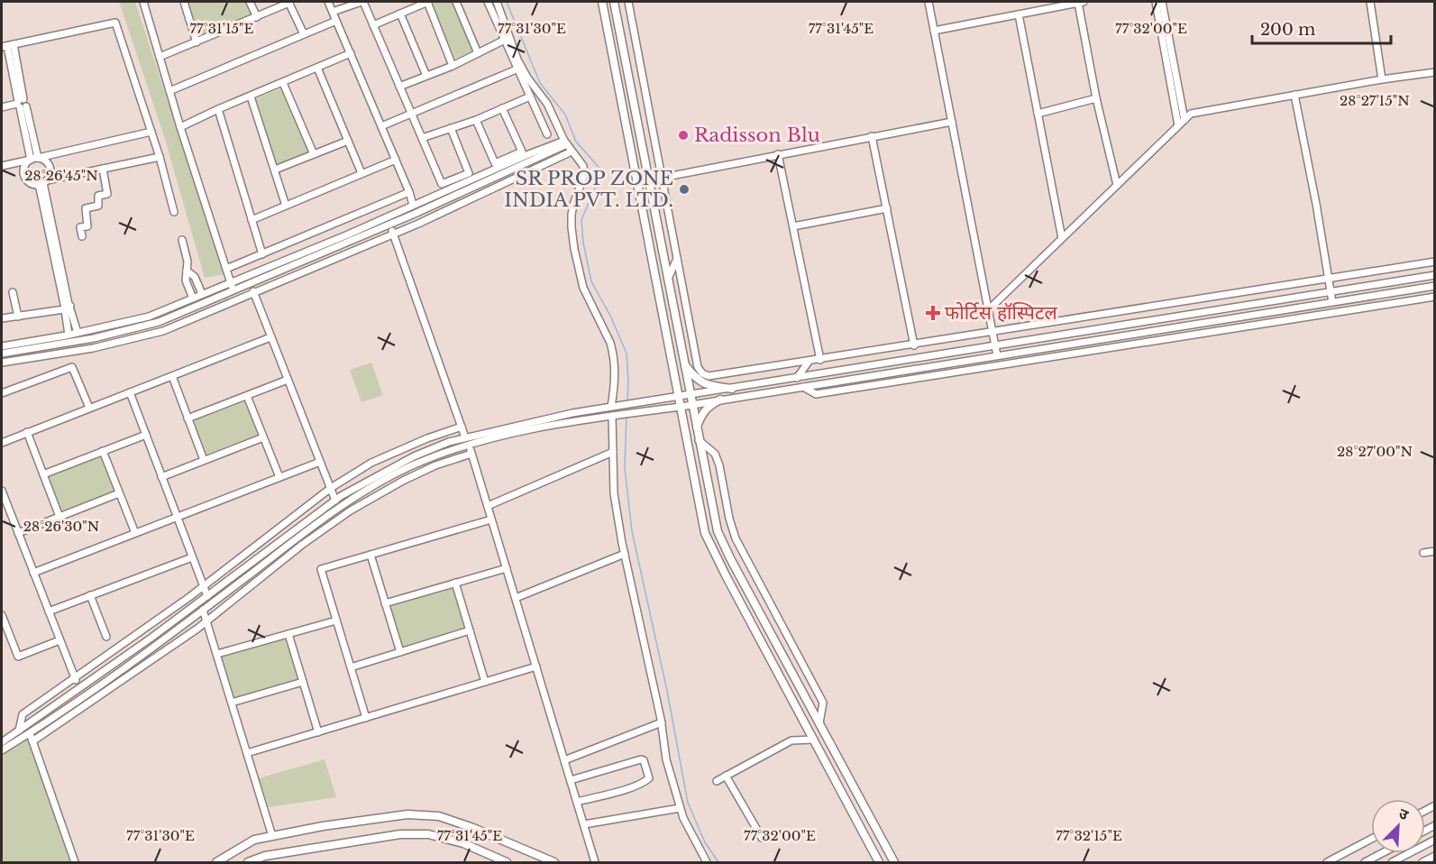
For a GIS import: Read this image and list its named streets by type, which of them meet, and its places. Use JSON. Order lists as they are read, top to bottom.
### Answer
{
  "places": {
    "other": ["Radisson Blu", "SR PROP ZONE INDIA PVT. LTD."],
    "health": ["फोर्टिस हॉस्पिटल"]
  },
  "scale_bar": "200 m",
  "north": "top right",
  "coordinates": [
    "77°31'30\"E",
    "77°31'45\"E",
    "77°32'00\"E",
    "77°31'15\"E",
    "28°27'15\"N",
    "28°26'45\"N",
    "28°27'00\"N",
    "28°26'30\"N",
    "77°32'15\"E"
  ]
}
